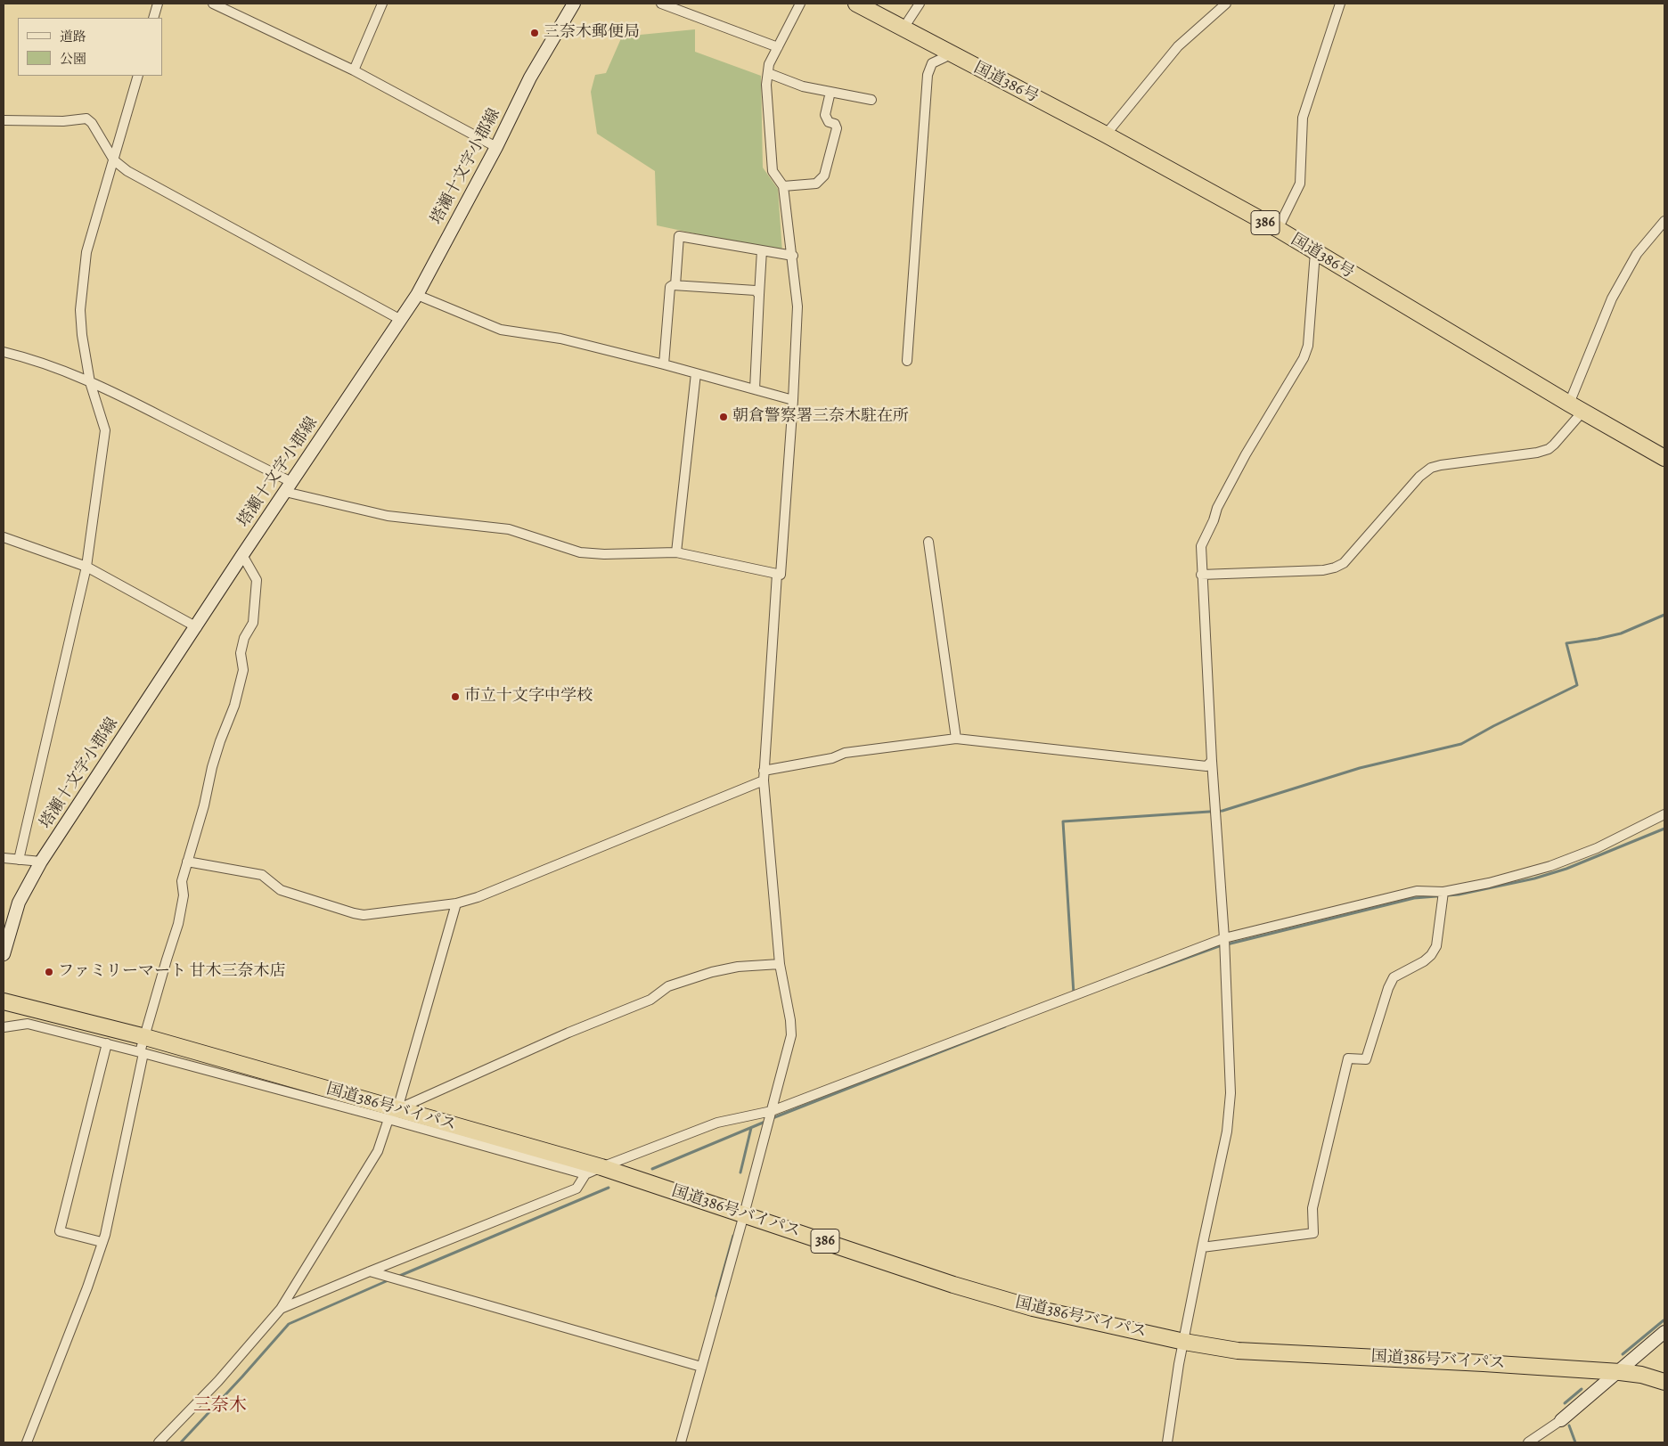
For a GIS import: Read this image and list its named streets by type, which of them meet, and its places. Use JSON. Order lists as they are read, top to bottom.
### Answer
{
  "streets": {
    "highway": ["国道386号", "386", "国道386号バイパス"],
    "main road": ["塔瀬十文字小郡線"]
  },
  "districts": ["三奈木"],
  "places": [
    "三奈木郵便局",
    "朝倉警察署三奈木駐在所",
    "市立十文字中学校",
    "ファミリーマート 甘木三奈木店"
  ],
  "legend": ["道路", "公園"]
}
